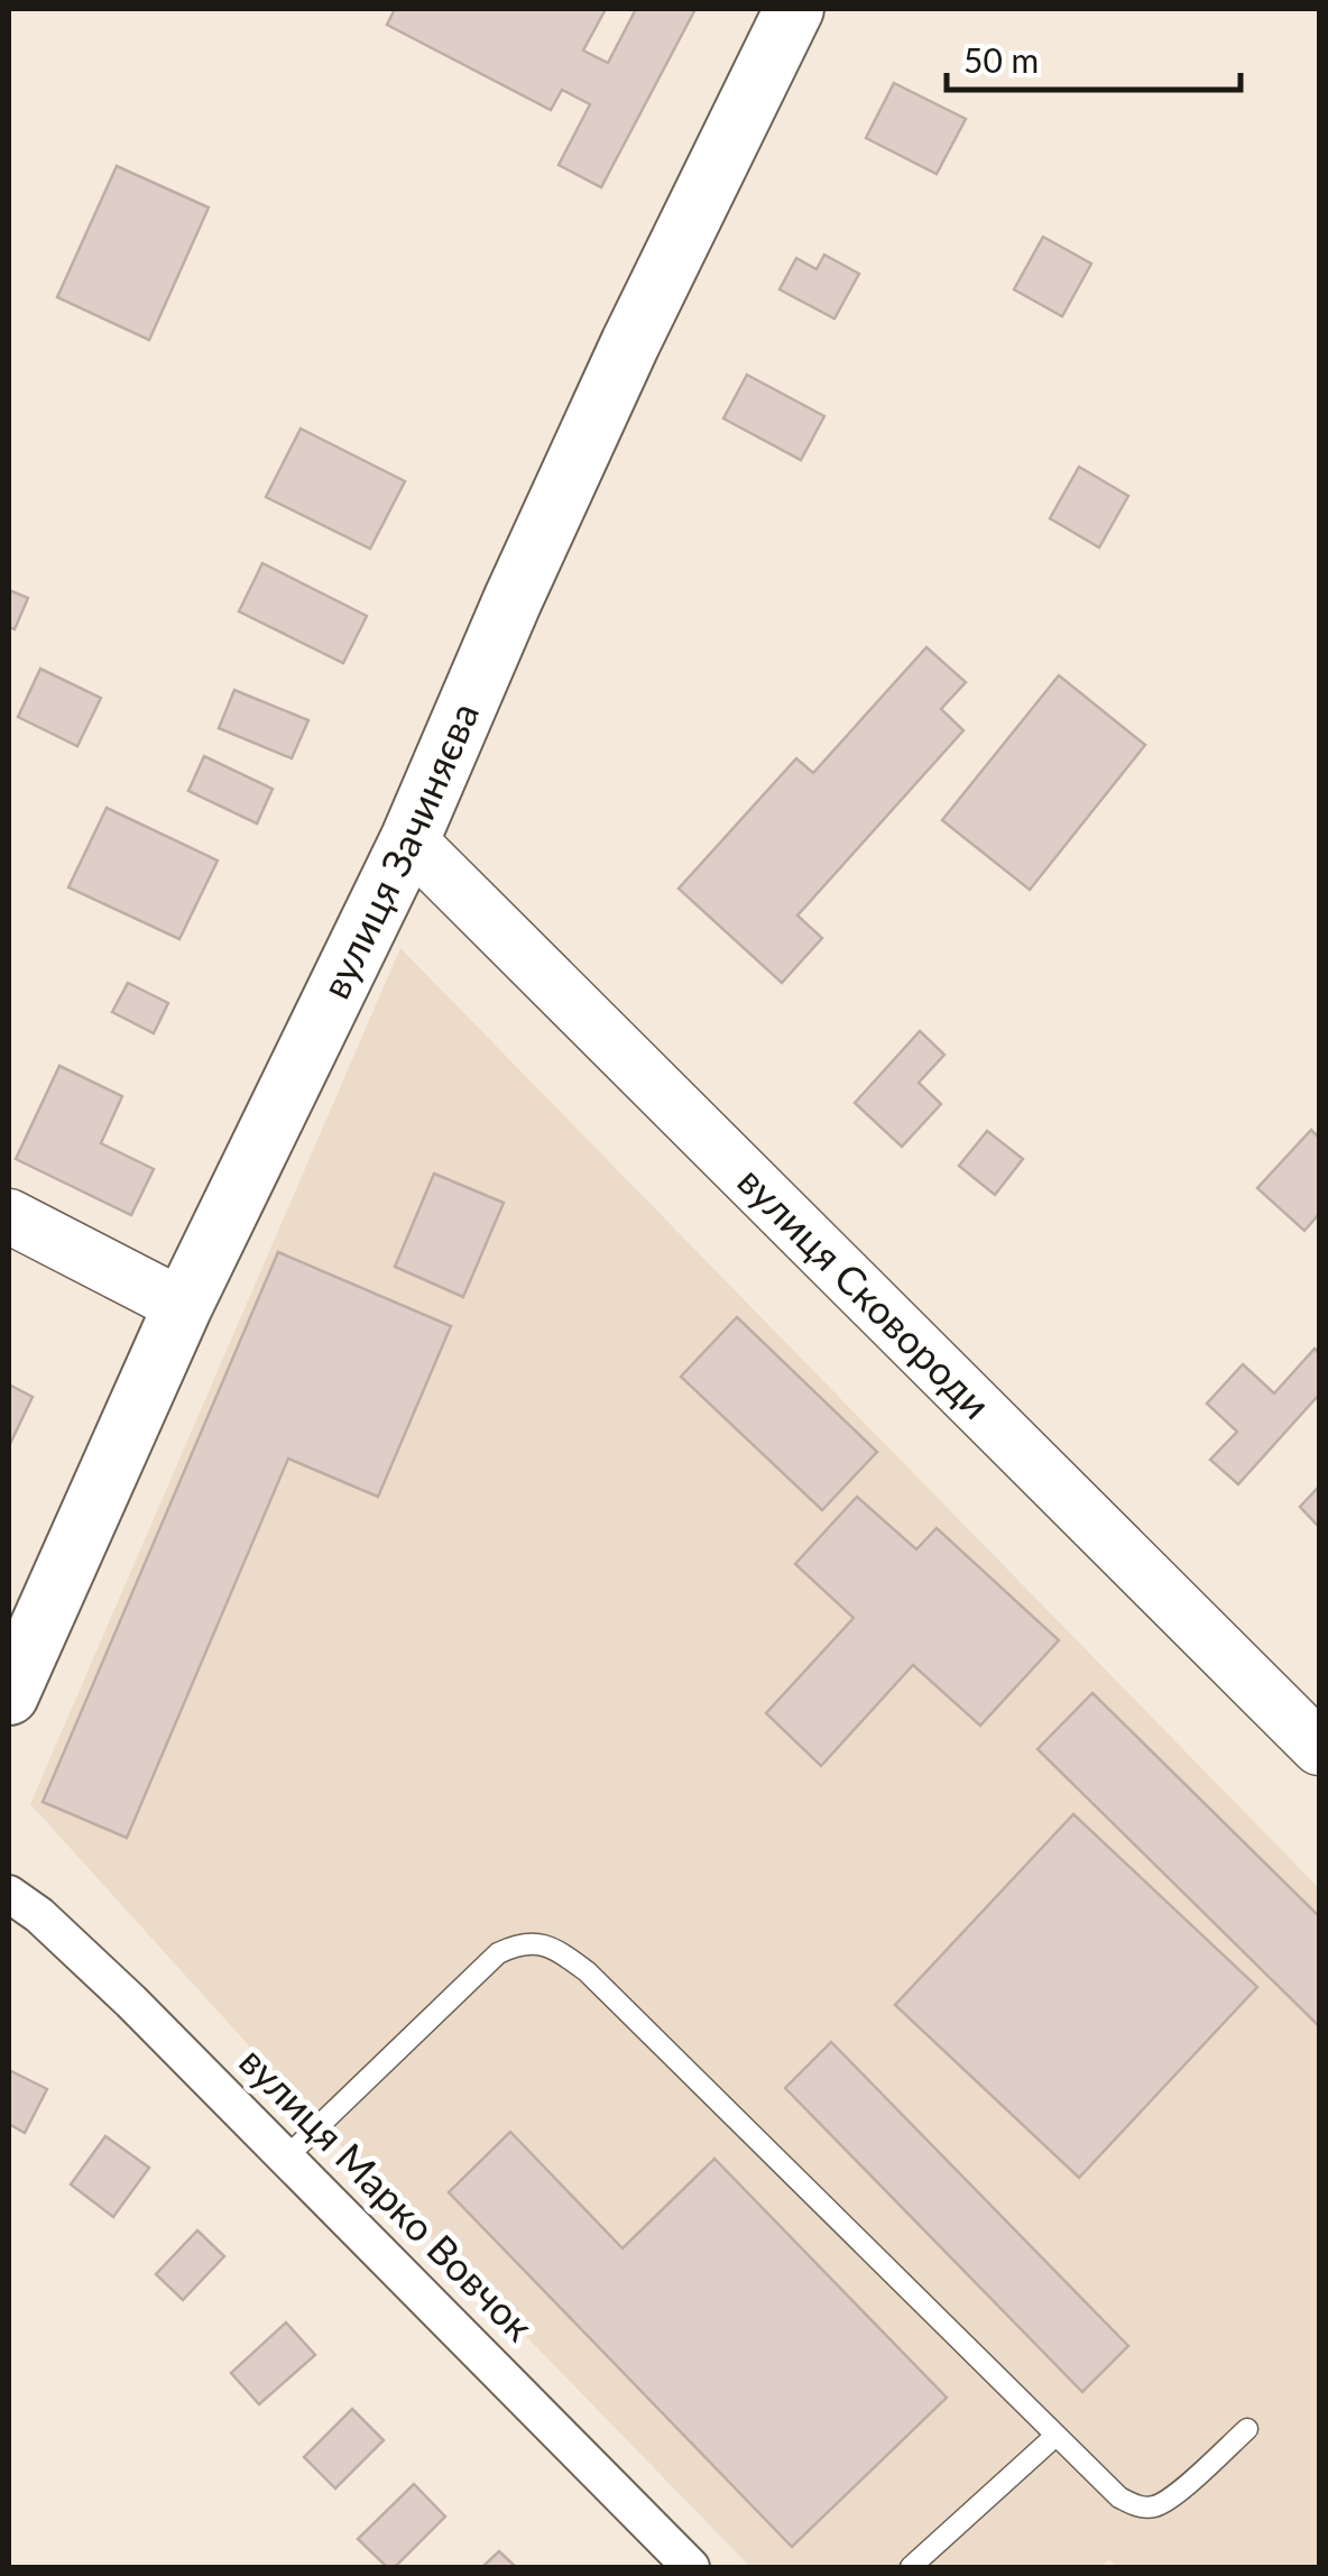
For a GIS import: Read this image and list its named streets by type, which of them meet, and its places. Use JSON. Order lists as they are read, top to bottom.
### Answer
{
  "streets": {
    "main road": ["вулиця Зачиняєва"],
    "street": ["вулиця Сковороди", "вулиця Марко Вовчок"]
  },
  "crossings": [
    ["вулиця Зачиняєва", "вулиця Сковороди"]
  ],
  "scale_bar": "50 m"
}
